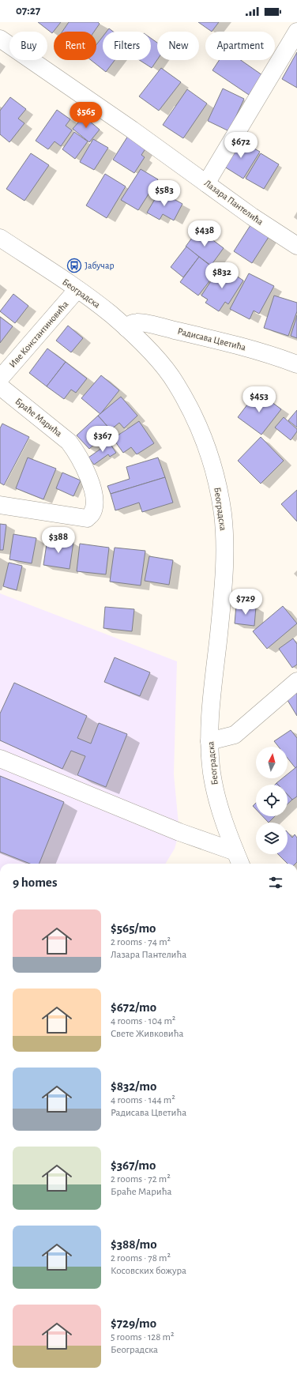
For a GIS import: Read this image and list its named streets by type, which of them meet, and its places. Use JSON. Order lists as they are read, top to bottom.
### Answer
{
  "streets": {
    "street": [
      "Лазара Пантелића",
      "Београдска",
      "Иве Константиновића",
      "Радисава Цветића",
      "Браће Марића"
    ]
  },
  "crossings": [
    ["Београдска", "Иве Константиновића"],
    ["Београдска", "Радисава Цветића"]
  ],
  "places": {
    "bus stop": ["Јабучар"]
  },
  "north": "top",
  "page": {
    "status": "07:27",
    "chip": [
      "Buy",
      "Rent",
      "Filters",
      "New",
      "Apartment"
    ],
    "price": [
      "$565",
      "$672",
      "$583",
      "$438",
      "$832",
      "$453",
      "$367",
      "$388",
      "$729"
    ],
    "heading": "9 homes",
    "list": [
      {
        "name": "$565/mo",
        "note": "2 rooms · 74 m² · Лазара Пантелића"
      },
      {
        "name": "$672/mo",
        "note": "4 rooms · 104 m² · Свете Живковића"
      },
      {
        "name": "$832/mo",
        "note": "4 rooms · 144 m² · Радисава Цветића"
      },
      {
        "name": "$367/mo",
        "note": "2 rooms · 72 m² · Браће Марића"
      },
      {
        "name": "$388/mo",
        "note": "2 rooms · 78 m² · Косовских божура"
      },
      {
        "name": "$729/mo",
        "note": "5 rooms · 128 m² · Београдска"
      }
    ]
  }
}
